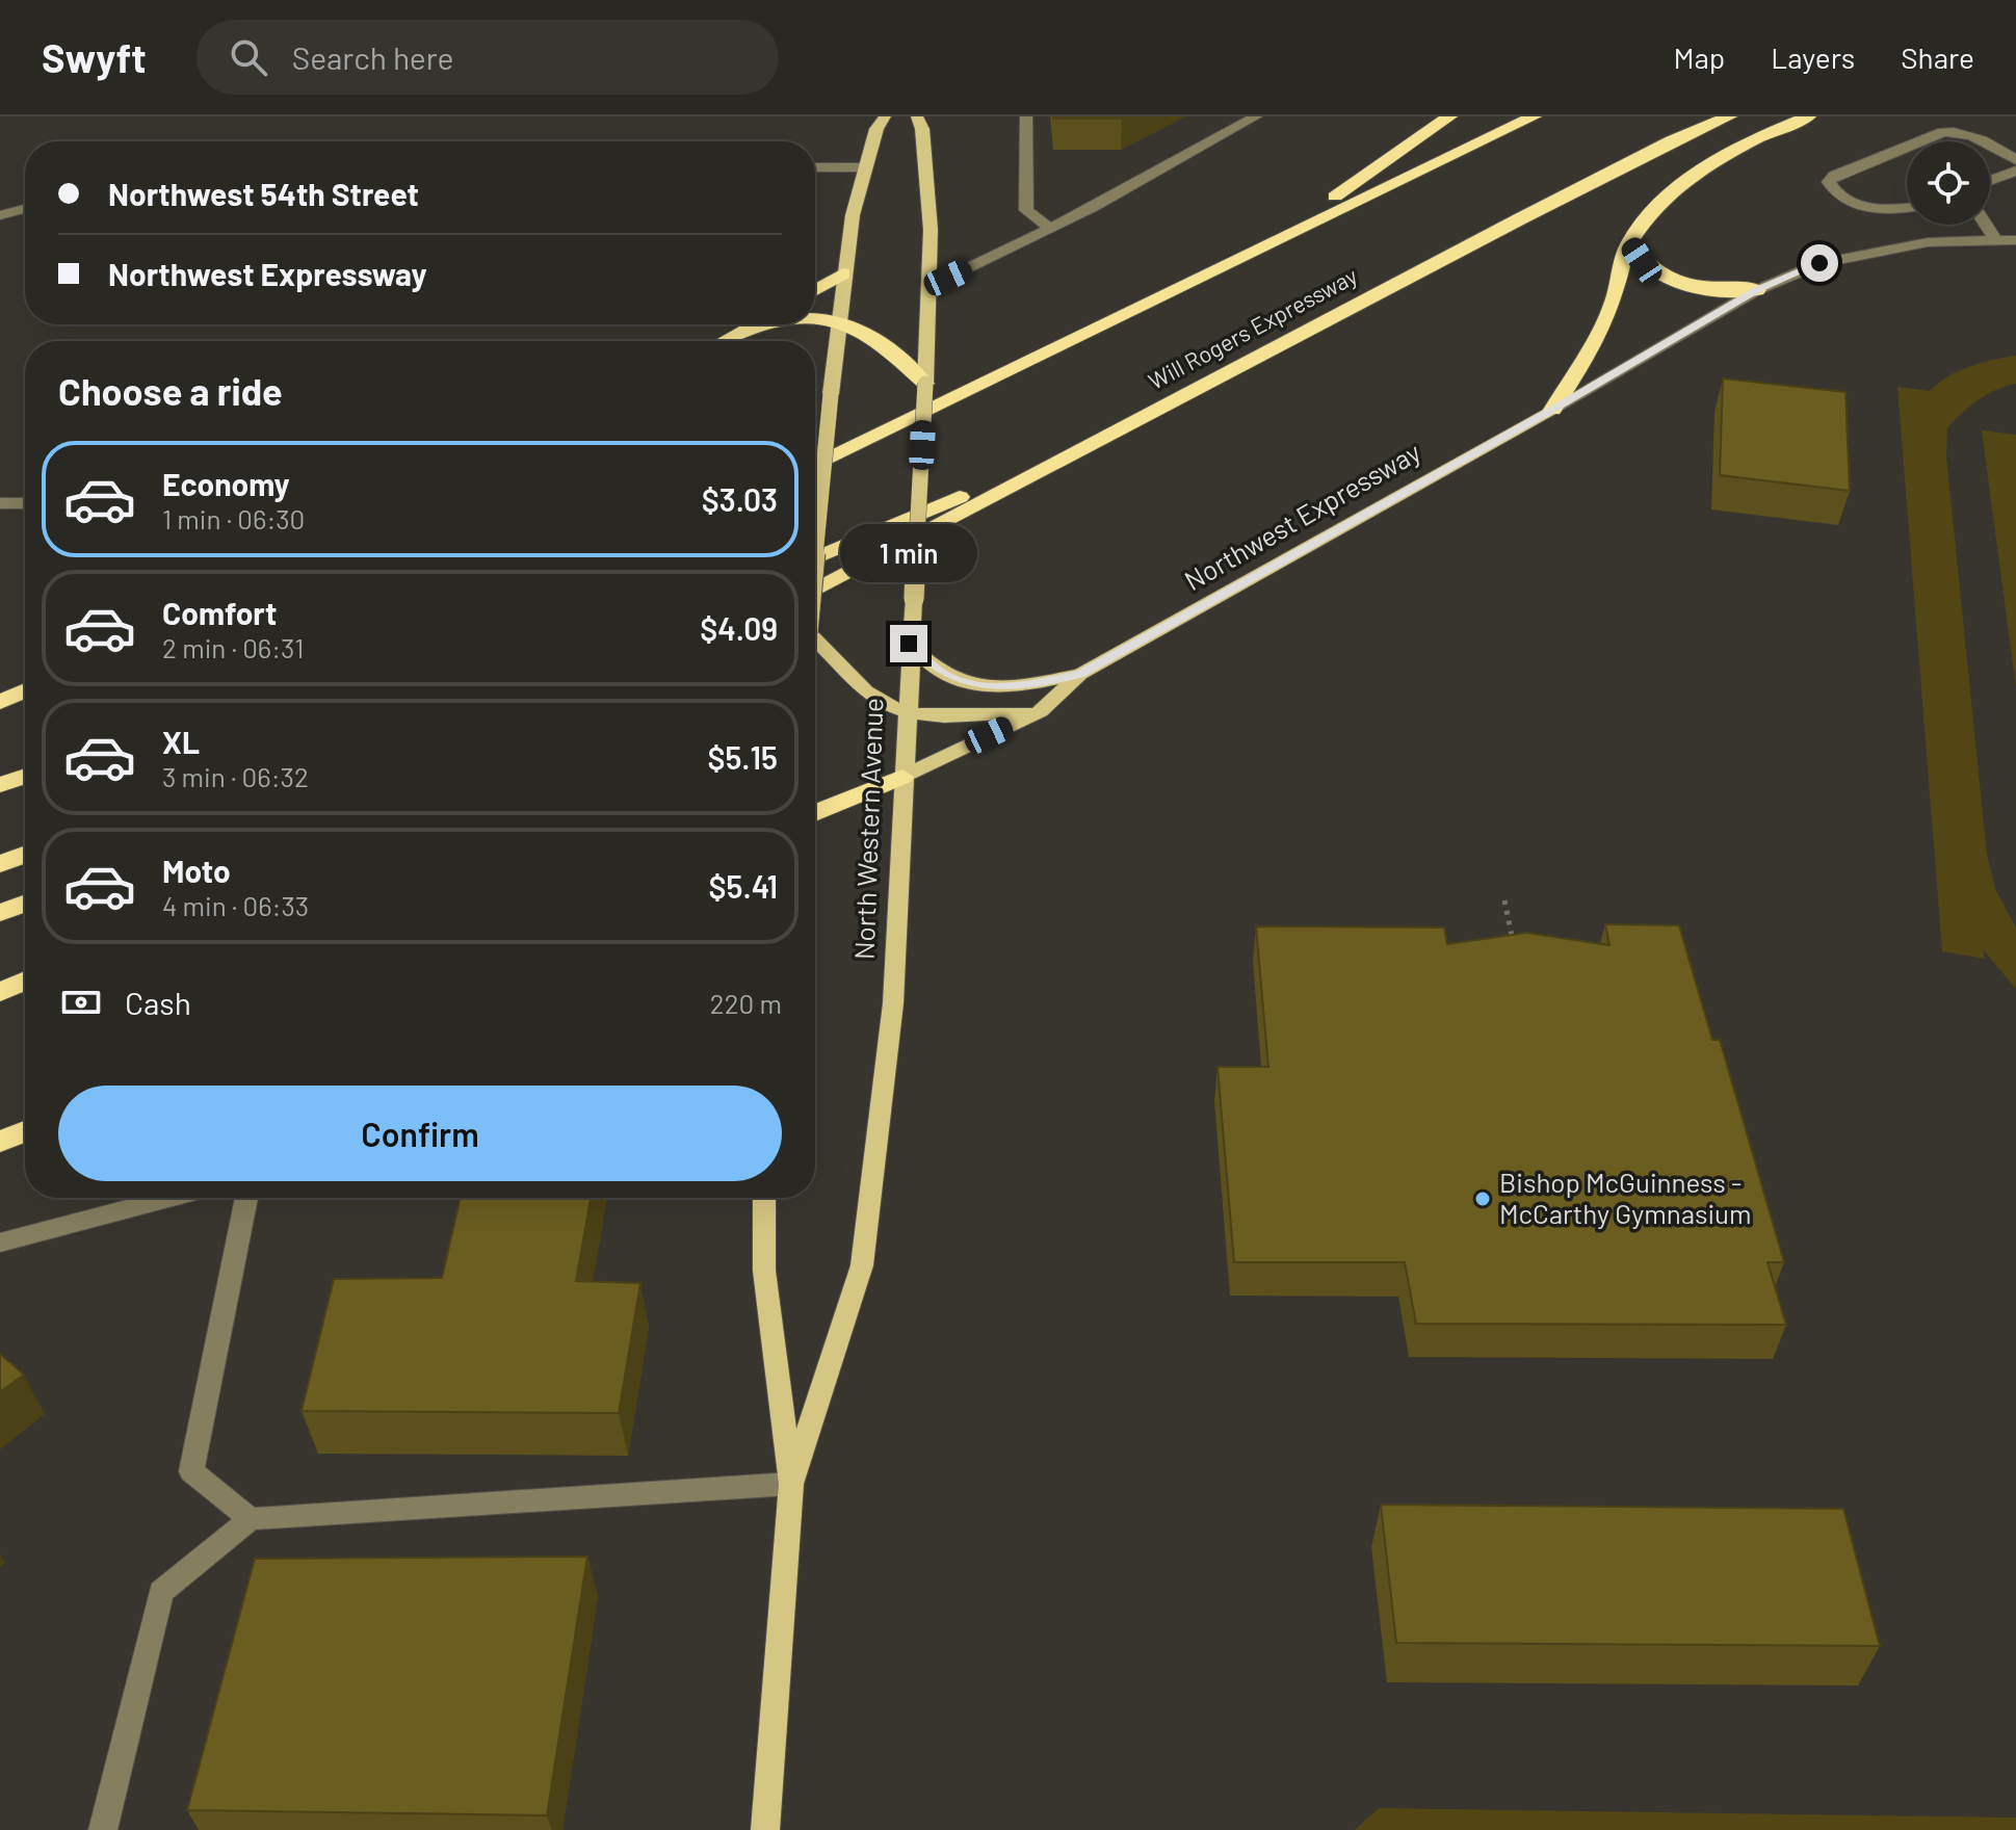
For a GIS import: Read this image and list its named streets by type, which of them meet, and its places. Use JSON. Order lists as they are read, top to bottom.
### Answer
{
  "streets": {
    "highway": ["Will Rogers Expressway"],
    "main road": ["Northwest Expressway", "North Western Avenue"]
  },
  "crossings": [
    ["Northwest Expressway", "North Western Avenue"]
  ],
  "places": ["Bishop McGuinness - McCarthy Gymnasium"],
  "page": {
    "header": "Swyft",
    "search": "Search here",
    "nav": ["Map", "Layers", "Share"],
    "banner": ["Northwest 54th Street", "Northwest Expressway"],
    "heading": "Choose a ride",
    "list": [
      {
        "name": "Economy",
        "note": "1 min · 06:30",
        "value": "$3.03"
      },
      {
        "name": "Comfort",
        "note": "2 min · 06:31",
        "value": "$4.09"
      },
      {
        "name": "XL",
        "note": "3 min · 06:32",
        "value": "$5.15"
      },
      {
        "name": "Moto",
        "note": "4 min · 06:33",
        "value": "$5.41"
      }
    ],
    "bubble": "1 min",
    "pay": ["Cash", "220 m"],
    "buttons": "Confirm"
  }
}
